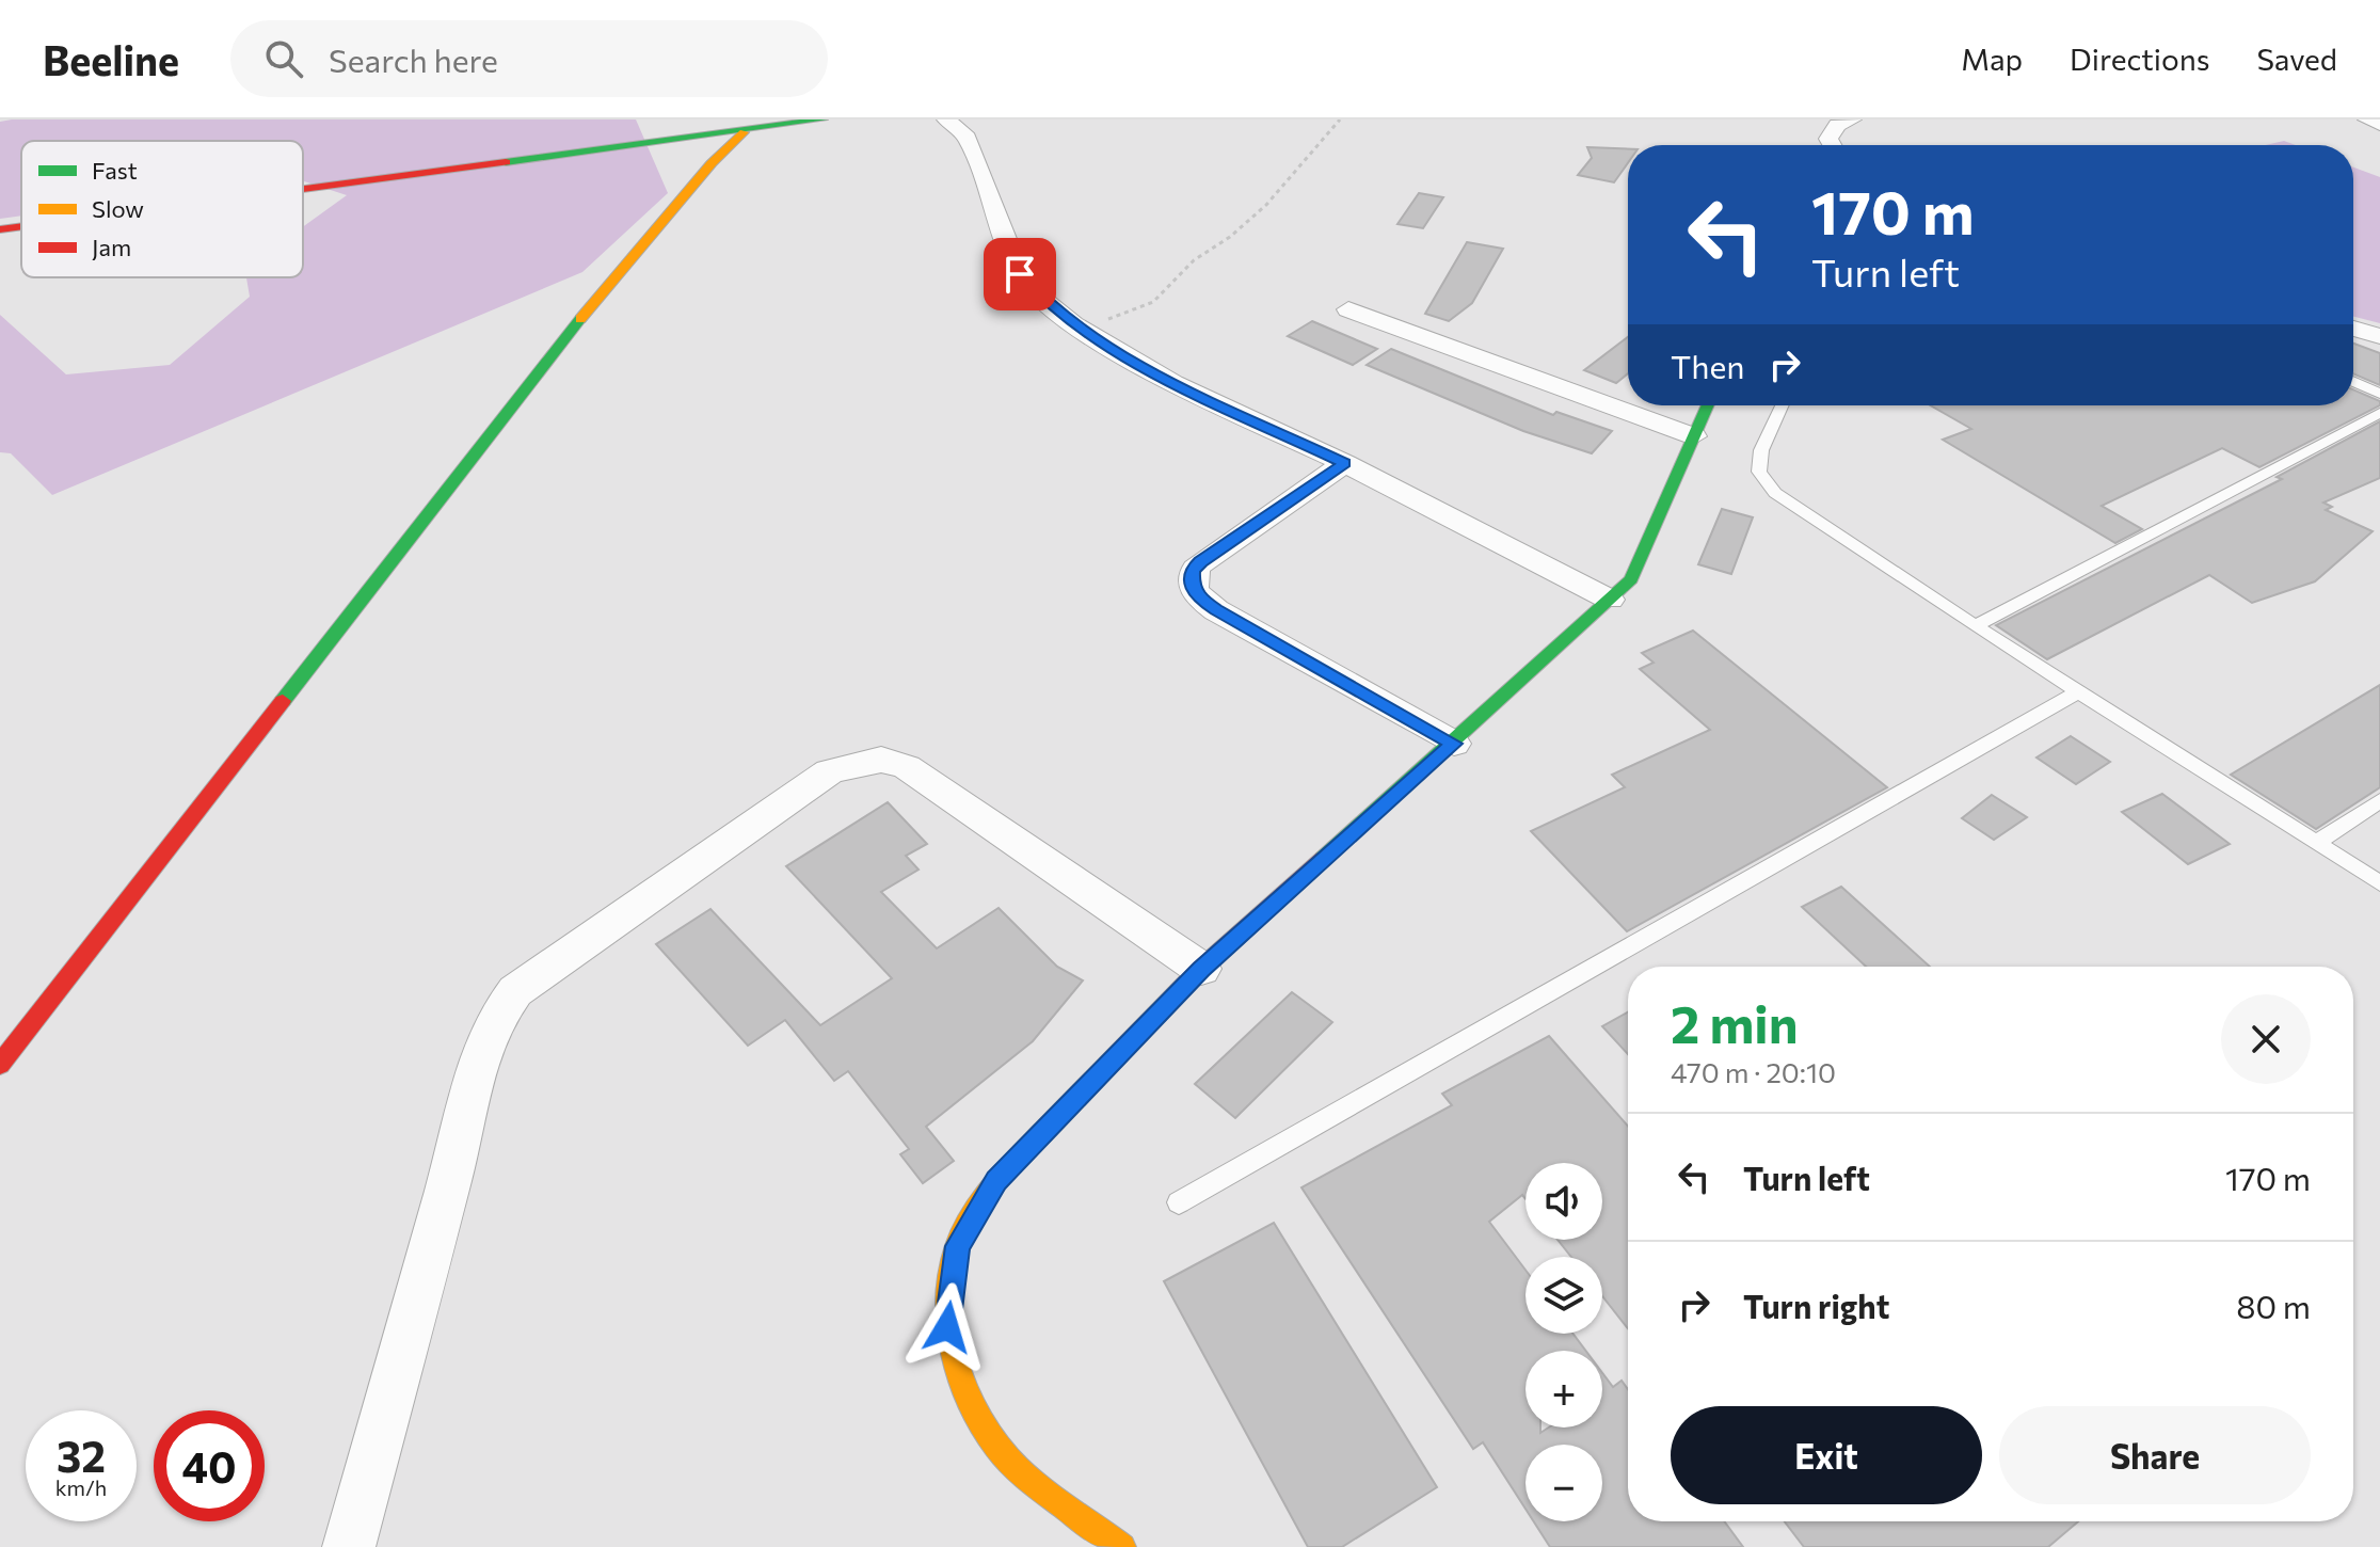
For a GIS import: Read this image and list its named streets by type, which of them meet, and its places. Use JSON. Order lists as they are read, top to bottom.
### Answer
{
  "legend": ["Fast", "Slow", "Jam"],
  "page": {
    "header": "Beeline",
    "search": "Search here",
    "nav": ["Map", "Directions", "Saved"],
    "turn": ["170 m", "Turn left"],
    "then": "Then",
    "heading": ["2 min", "470 m · 20:10"],
    "list": [
      {
        "name": "Turn left",
        "value": "170 m"
      },
      {
        "name": "Turn right",
        "value": "80 m"
      }
    ],
    "map_buttons": ["+", "−"],
    "buttons": ["Exit", "Share"],
    "speed": "32 km/h",
    "limit": "40"
  }
}
